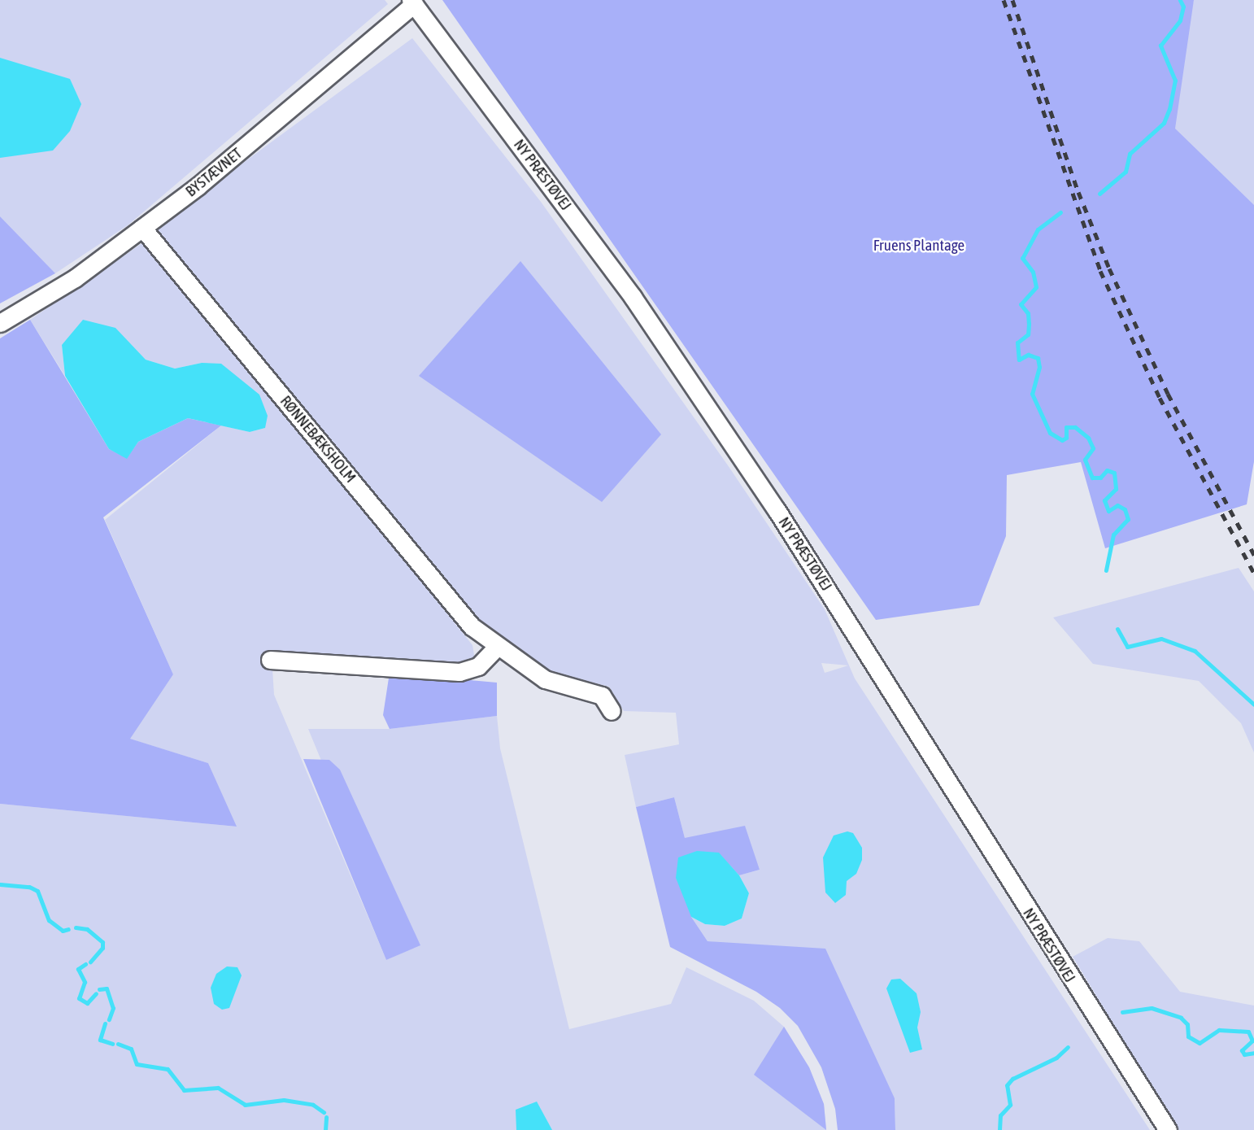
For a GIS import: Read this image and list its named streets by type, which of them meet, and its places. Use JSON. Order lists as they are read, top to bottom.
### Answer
{
  "streets": {
    "street": ["BYSTÆVNET", "NY PRÆSTØVEJ", "RØNNEBÆKSHOLM"]
  },
  "crossings": [
    ["BYSTÆVNET", "NY PRÆSTØVEJ"],
    ["BYSTÆVNET", "RØNNEBÆKSHOLM"]
  ],
  "parks": ["Fruens Plantage"]
}
